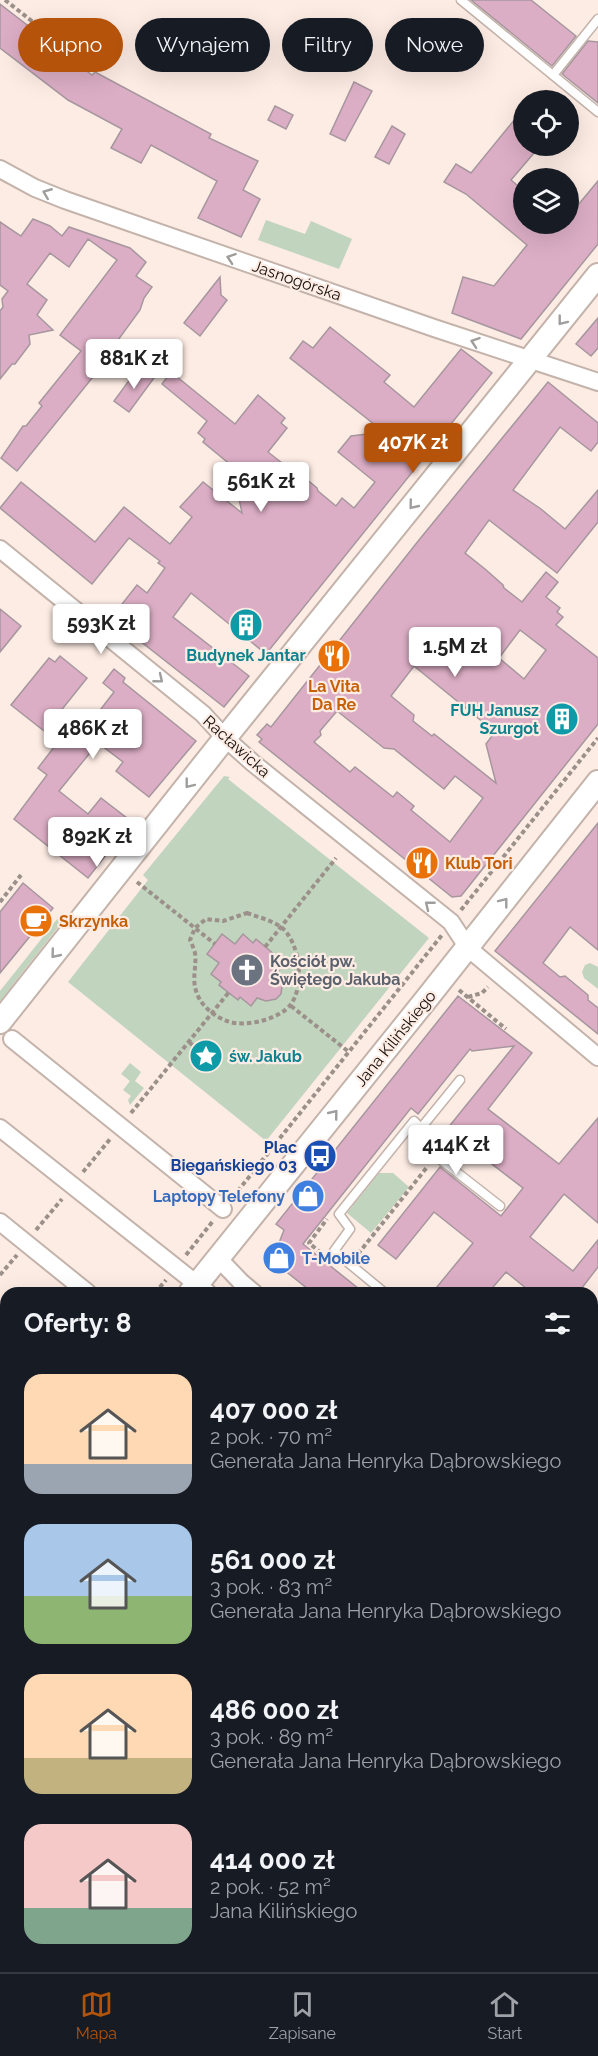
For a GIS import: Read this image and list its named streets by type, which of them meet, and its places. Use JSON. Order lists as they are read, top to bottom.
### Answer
{
  "streets": {
    "street": ["Jasnogórska", "Racławicka", "Jana Kilińskiego"]
  },
  "crossings": [
    ["Racławicka", "Jana Kilińskiego"]
  ],
  "one_way": ["Jasnogórska", "Jana Kilińskiego"],
  "places": {
    "building": ["Budynek Jantar", "FUH Janusz Szurgot"],
    "restaurant": ["La Vita Da Re", "Klub Tori"],
    "cafe": ["Skrzynka"],
    "church": ["Kościół pw. Świętego Jakuba"],
    "place": ["św. Jakub"],
    "bus stop": ["Plac Biegańskiego 03"],
    "shop": ["Laptopy Telefony", "T-Mobile"]
  },
  "page": {
    "chip": [
      "Kupno",
      "Wynajem",
      "Filtry",
      "Nowe"
    ],
    "price": [
      "881K zł",
      "407K zł",
      "561K zł",
      "593K zł",
      "1.5M zł",
      "486K zł",
      "892K zł",
      "414K zł"
    ],
    "heading": "Oferty: 8",
    "list": [
      {
        "name": "407 000 zł",
        "note": "2 pok. · 70 m² · Generała Jana Henryka Dąbrowskiego"
      },
      {
        "name": "561 000 zł",
        "note": "3 pok. · 83 m² · Generała Jana Henryka Dąbrowskiego"
      },
      {
        "name": "486 000 zł",
        "note": "3 pok. · 89 m² · Generała Jana Henryka Dąbrowskiego"
      },
      {
        "name": "414 000 zł",
        "note": "2 pok. · 52 m² · Jana Kilińskiego"
      }
    ],
    "tabs": ["Mapa", "Zapisane", "Start"]
  }
}
